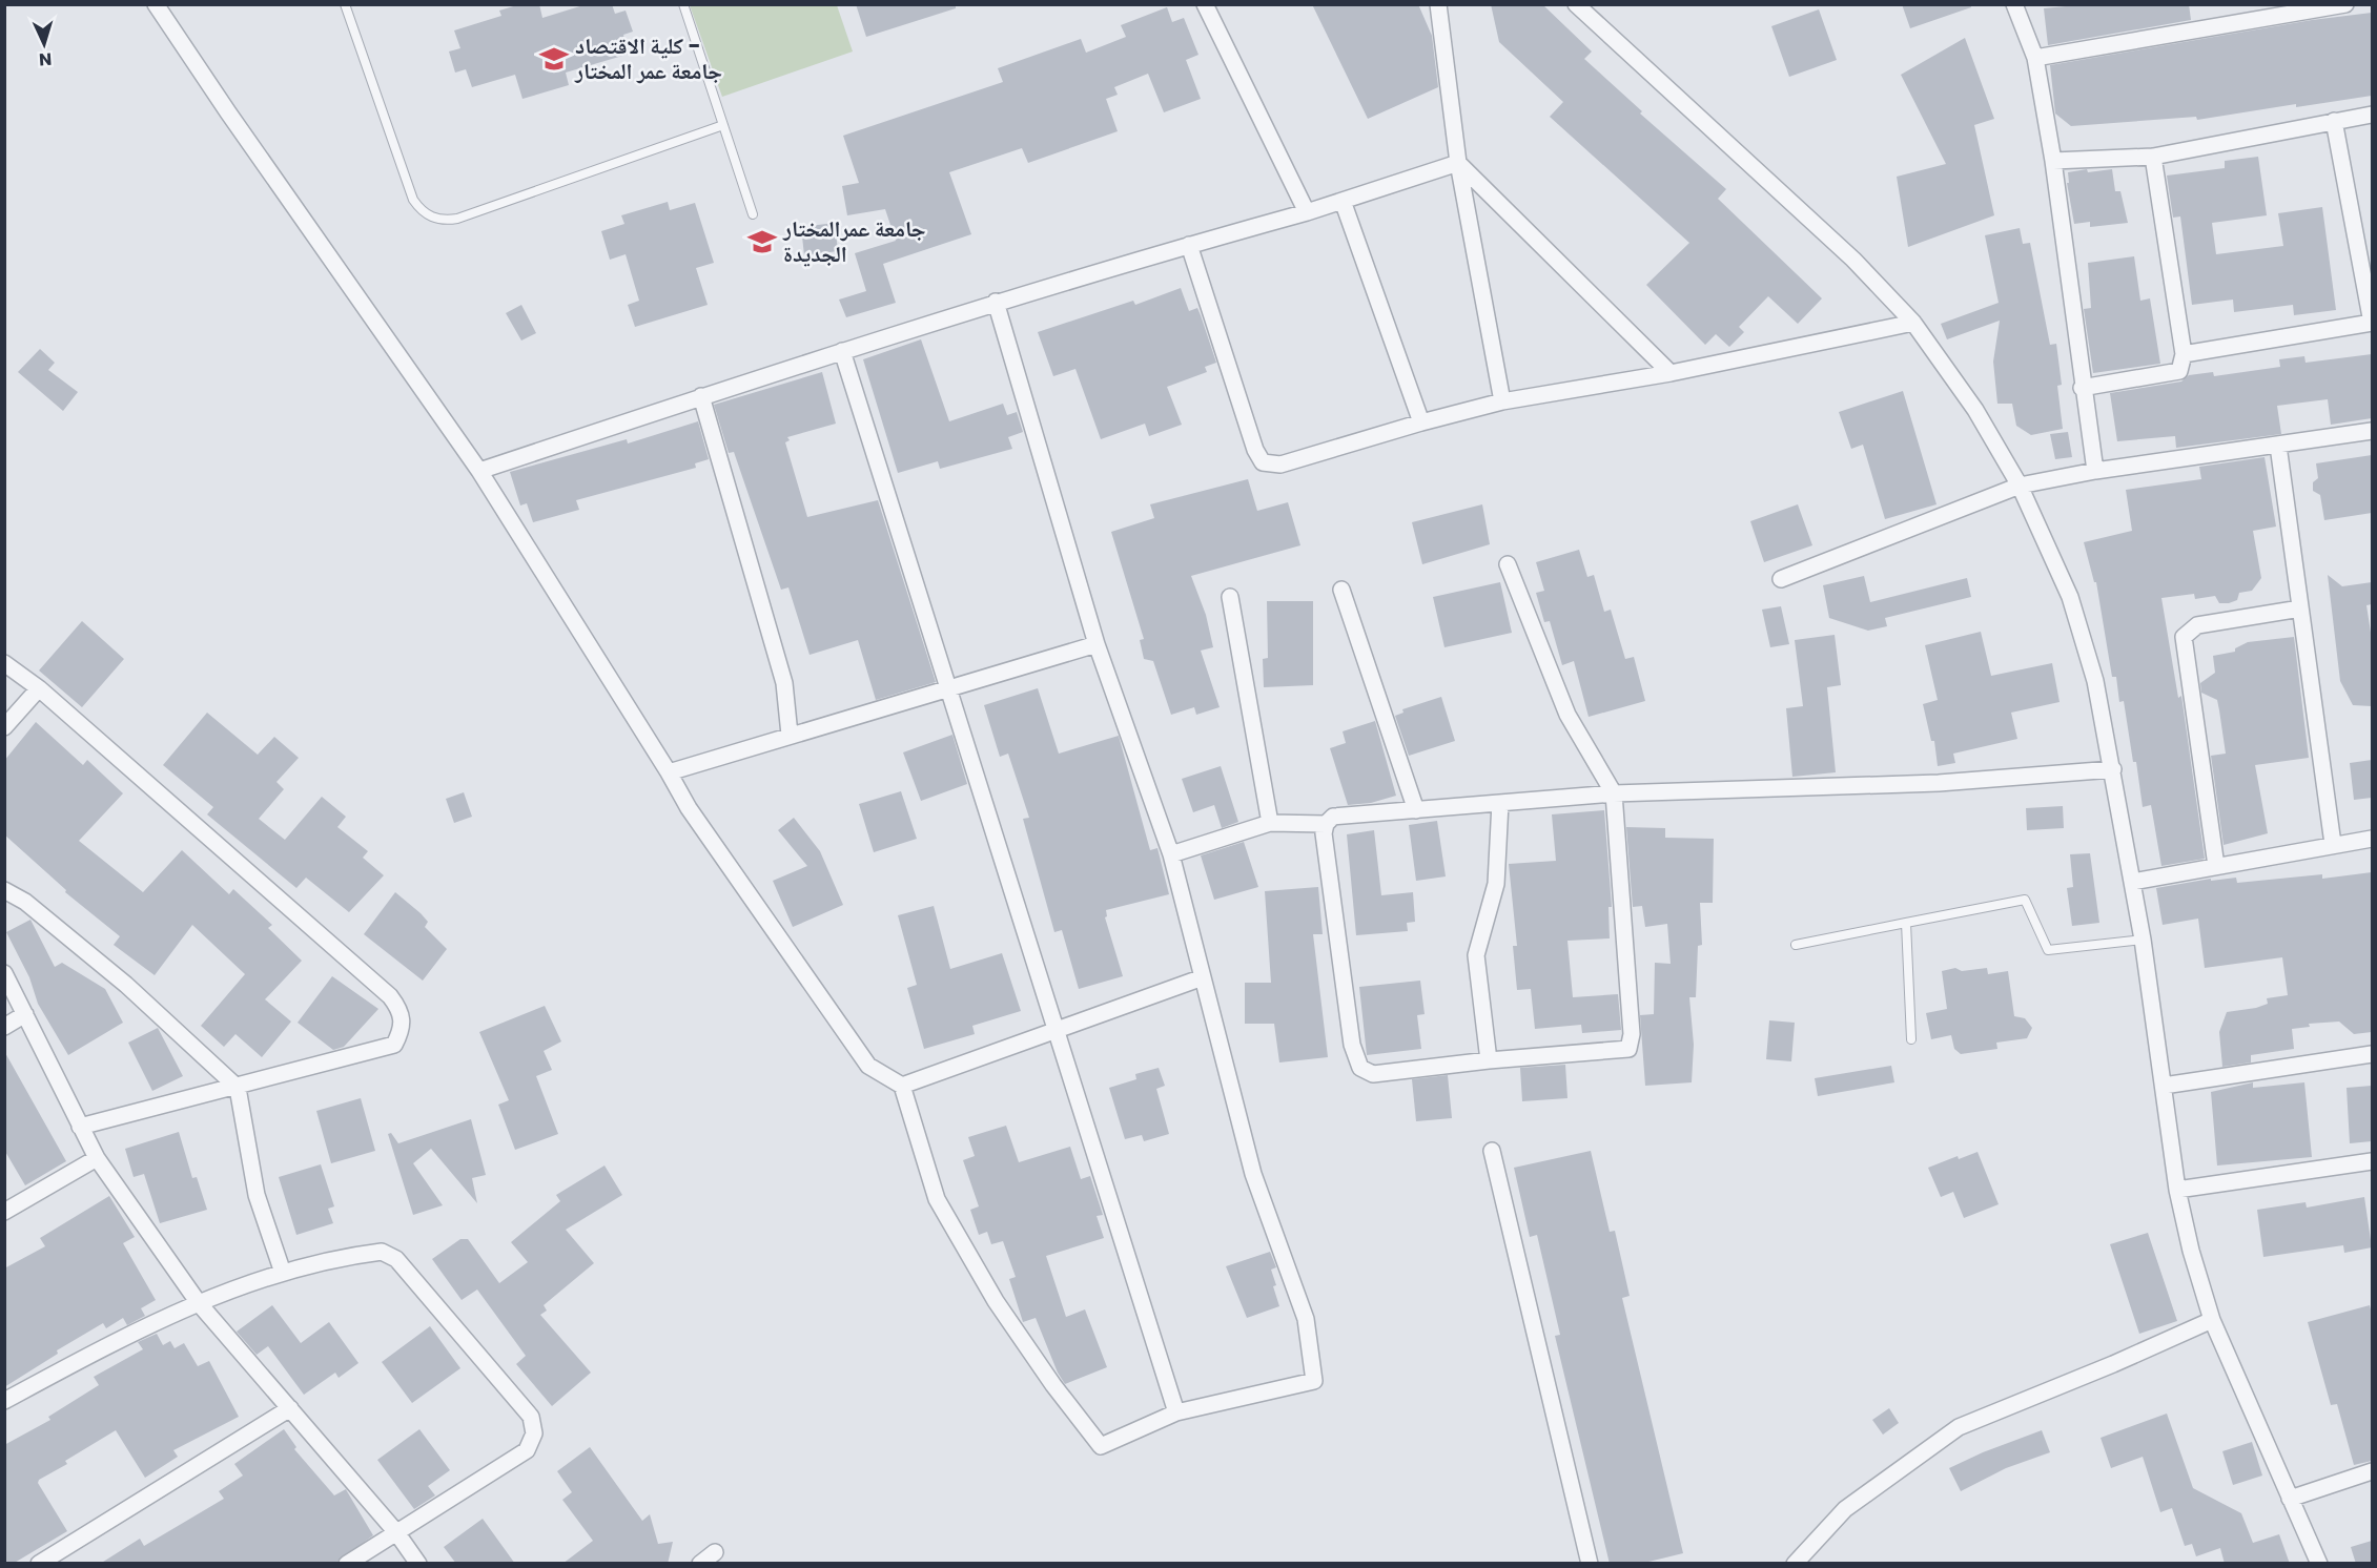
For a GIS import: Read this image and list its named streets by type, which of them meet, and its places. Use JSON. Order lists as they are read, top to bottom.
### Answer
{
  "places": {
    "school or university": ["كلية الاقتصاد - جامعة عمر المختار", "جامعة عمرالمختار الجديدة"]
  },
  "north": "bottom"
}
